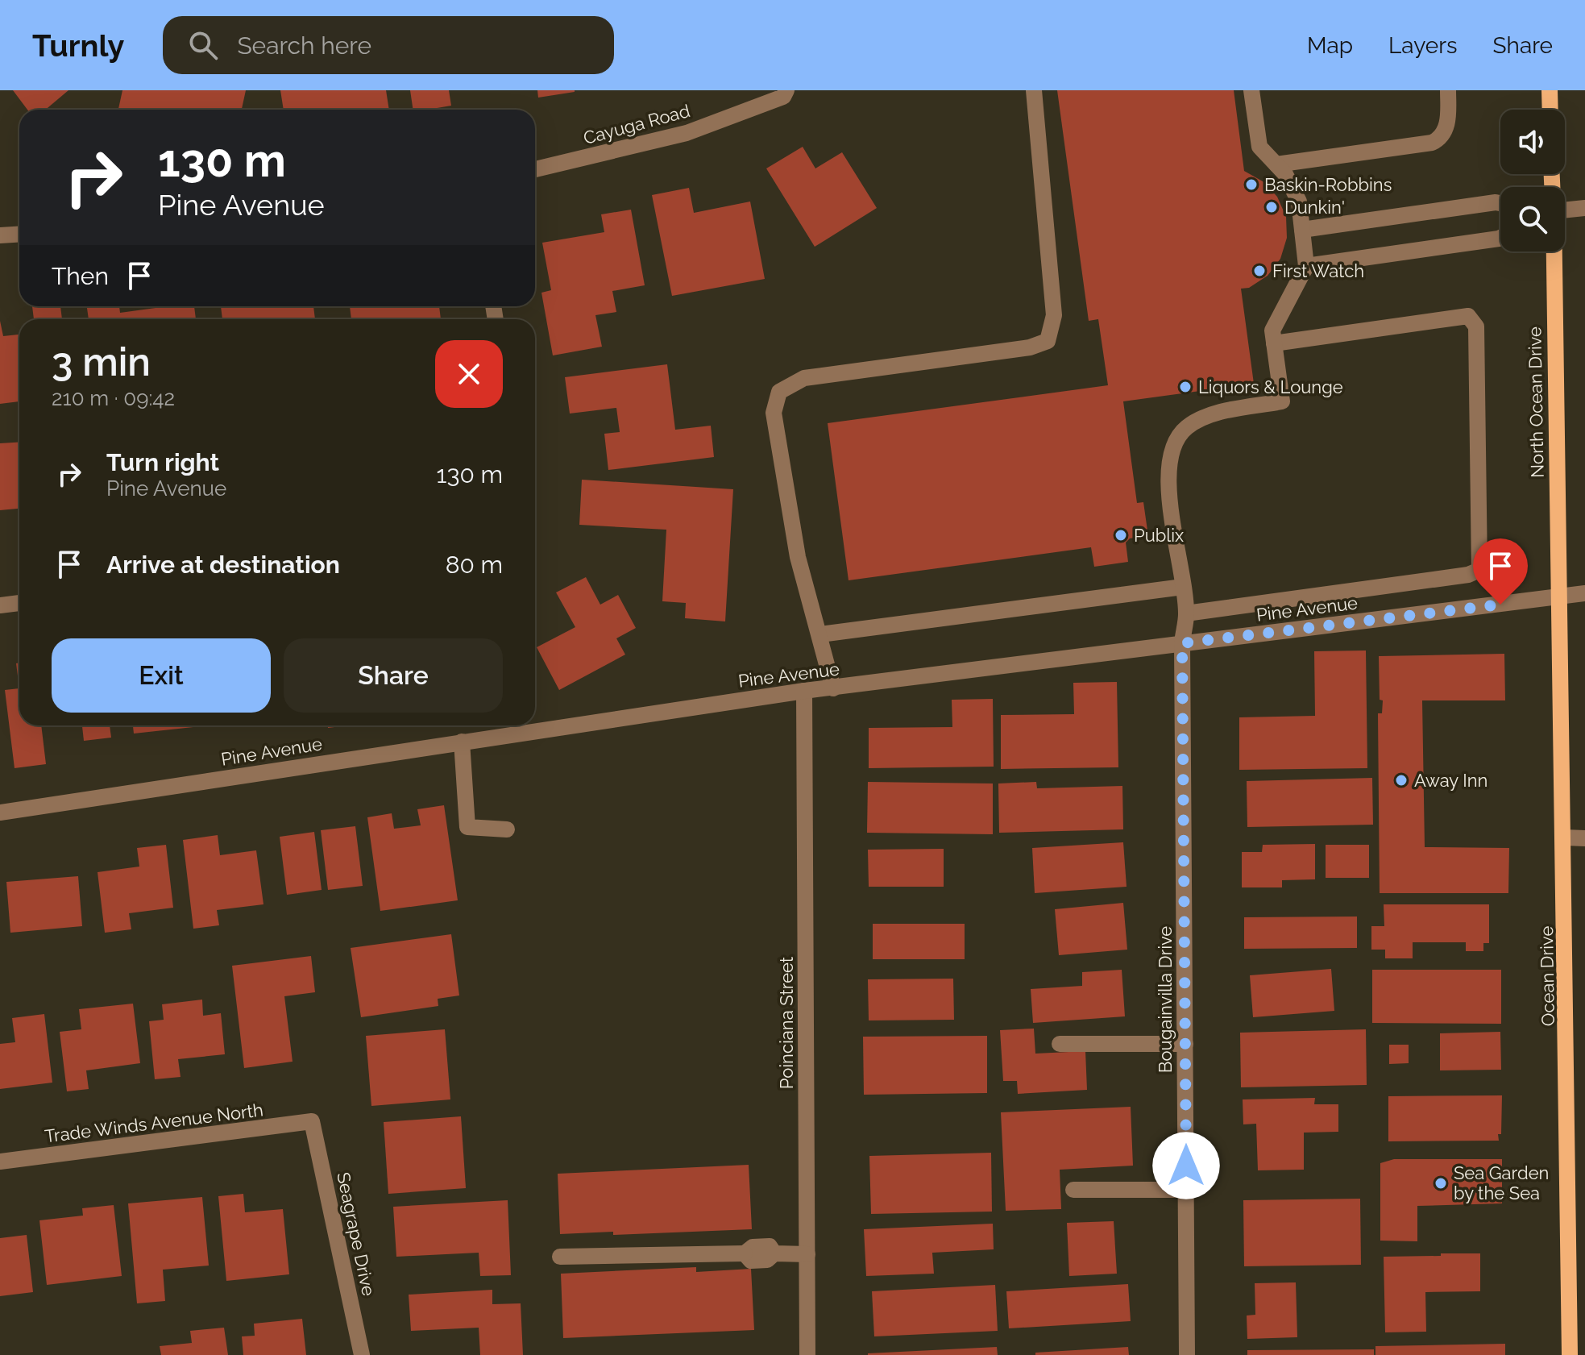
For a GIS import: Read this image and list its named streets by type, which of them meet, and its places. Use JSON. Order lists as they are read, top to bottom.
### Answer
{
  "streets": {
    "main road": ["North Ocean Drive", "Ocean Drive"],
    "street": [
      "Cayuga Road",
      "Pine Avenue",
      "Bougainvilla Drive",
      "Poinciana Street",
      "Trade Winds Avenue North",
      "Seagrape Drive"
    ]
  },
  "crossings": [
    ["North Ocean Drive", "Pine Avenue"],
    ["North Ocean Drive", "Ocean Drive"],
    ["Pine Avenue", "Ocean Drive"],
    ["Pine Avenue", "Bougainvilla Drive"],
    ["Pine Avenue", "Poinciana Street"],
    ["Trade Winds Avenue North", "Seagrape Drive"]
  ],
  "places": [
    "Baskin-Robbins",
    "Dunkin'",
    "First Watch",
    "Liquors & Lounge",
    "Publix",
    "Away Inn",
    "Sea Garden by the Sea"
  ],
  "page": {
    "header": "Turnly",
    "search": "Search here",
    "nav": ["Map", "Layers", "Share"],
    "turn": ["130 m", "Pine Avenue"],
    "then": "Then",
    "heading": ["3 min", "210 m · 09:42"],
    "list": [
      {
        "name": "Turn right",
        "note": "Pine Avenue",
        "value": "130 m"
      },
      {
        "name": "Arrive at destination",
        "value": "80 m"
      }
    ],
    "buttons": ["Exit", "Share"]
  }
}
